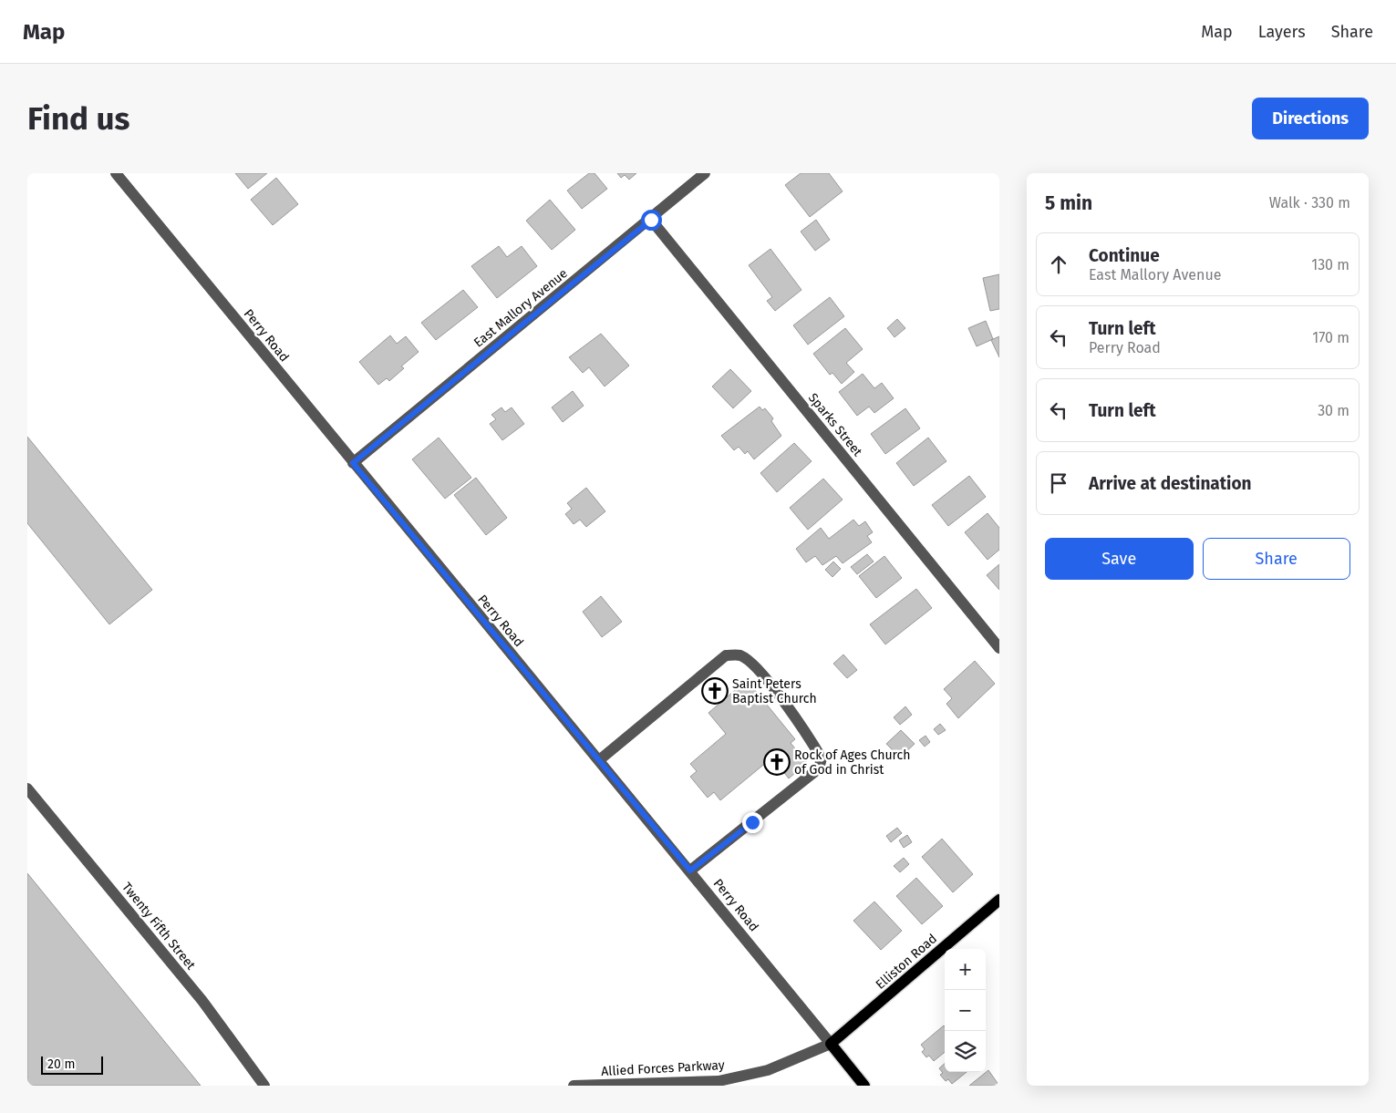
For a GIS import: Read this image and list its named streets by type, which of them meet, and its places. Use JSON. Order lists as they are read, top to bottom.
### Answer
{
  "streets": {
    "main road": ["Perry Road", "Elliston Road"],
    "street": [
      "East Mallory Avenue",
      "Sparks Street",
      "Twenty Fifth Street",
      "Allied Forces Parkway"
    ]
  },
  "crossings": [
    ["East Mallory Avenue", "Perry Road"],
    ["East Mallory Avenue", "Sparks Street"],
    ["Perry Road", "Elliston Road"],
    ["Perry Road", "Allied Forces Parkway"],
    ["Elliston Road", "Allied Forces Parkway"]
  ],
  "places": {
    "church": ["Saint Peters Baptist Church", "Rock of Ages Church of God in Christ"]
  },
  "scale_bar": "20 m",
  "page": {
    "header": "Map",
    "nav": ["Map", "Layers", "Share"],
    "buttons": [
      "Directions",
      ["Save", "Share"]
    ],
    "title": "Find us",
    "heading": ["5 min", "Walk · 330 m"],
    "list": [
      ["Continue", "East Mallory Avenue", "130 m"],
      ["Turn left", "Perry Road", "170 m"],
      ["Turn left", "30 m"],
      "Arrive at destination"
    ],
    "map_buttons": ["+", "−"],
    "scale": "20 m"
  }
}
